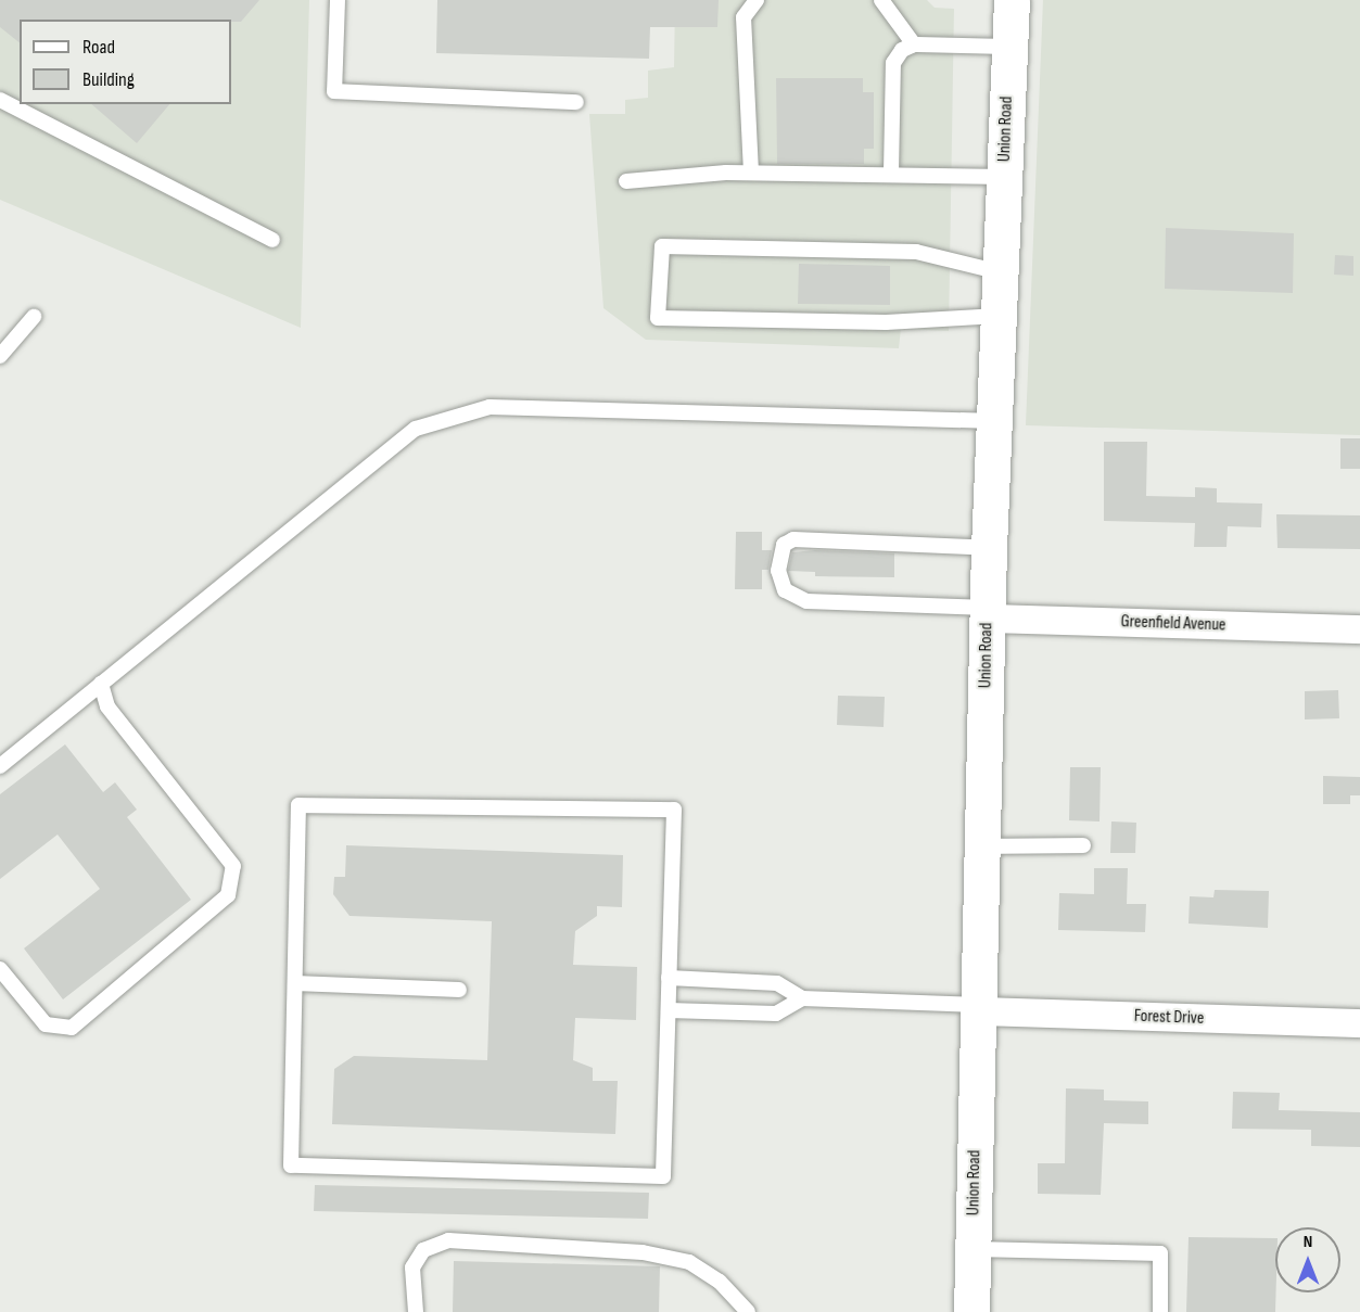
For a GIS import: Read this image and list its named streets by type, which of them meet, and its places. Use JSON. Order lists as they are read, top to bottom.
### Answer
{
  "streets": {
    "main road": ["Union Road"],
    "street": ["Greenfield Avenue", "Forest Drive"]
  },
  "crossings": [
    ["Union Road", "Greenfield Avenue"],
    ["Union Road", "Forest Drive"]
  ],
  "legend": ["Road", "Building"],
  "north": "top"
}
